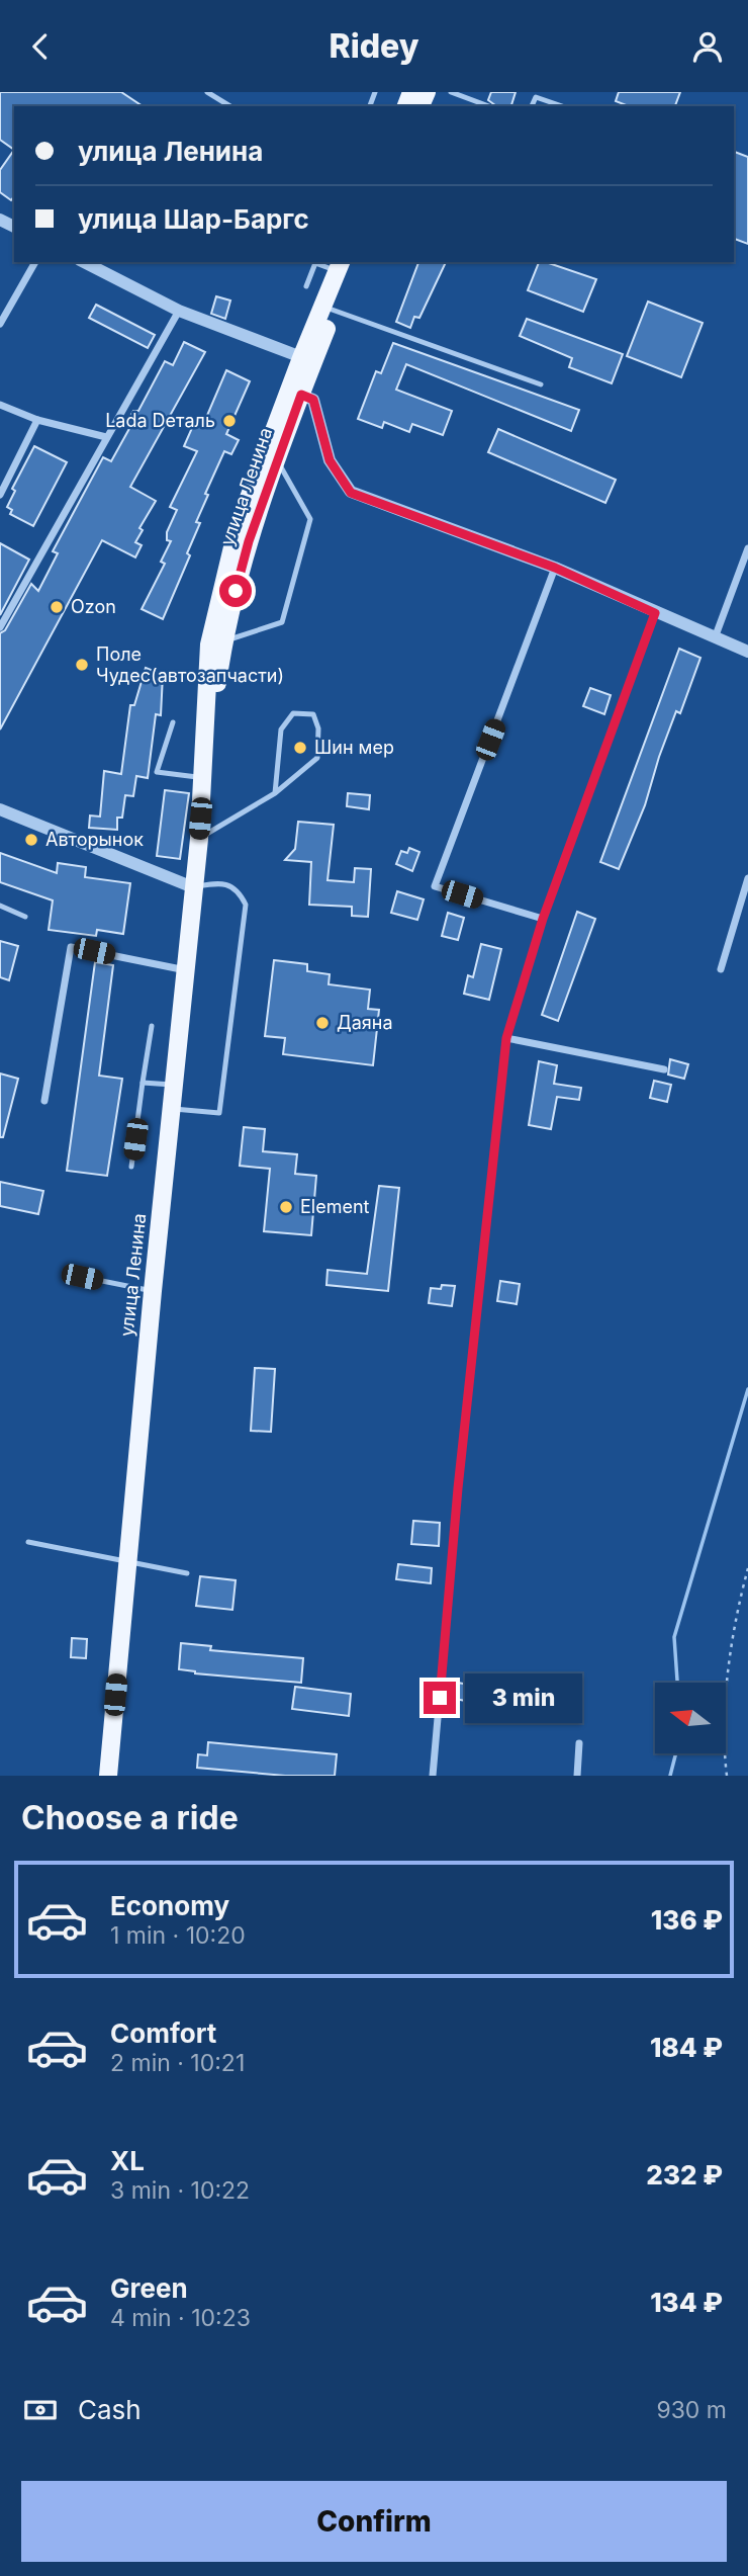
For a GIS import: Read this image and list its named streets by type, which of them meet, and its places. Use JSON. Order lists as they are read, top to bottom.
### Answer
{
  "streets": {
    "main road": ["улица Ленина"]
  },
  "places": [
    "Lada Dеталь",
    "Ozon",
    "Поле Чудес(автозапчасти)",
    "Шин мер",
    "Авторынок",
    "Даяна",
    "Element"
  ],
  "north": "left",
  "page": {
    "header": "Ridey",
    "banner": ["улица Ленина", "улица Шар-Баргс"],
    "bubble": "3 min",
    "heading": "Choose a ride",
    "list": [
      {
        "name": "Economy",
        "note": "1 min · 10:20",
        "value": "136 ₽"
      },
      {
        "name": "Comfort",
        "note": "2 min · 10:21",
        "value": "184 ₽"
      },
      {
        "name": "XL",
        "note": "3 min · 10:22",
        "value": "232 ₽"
      },
      {
        "name": "Green",
        "note": "4 min · 10:23",
        "value": "134 ₽"
      }
    ],
    "pay": ["Cash", "930 m"],
    "buttons": "Confirm"
  }
}
